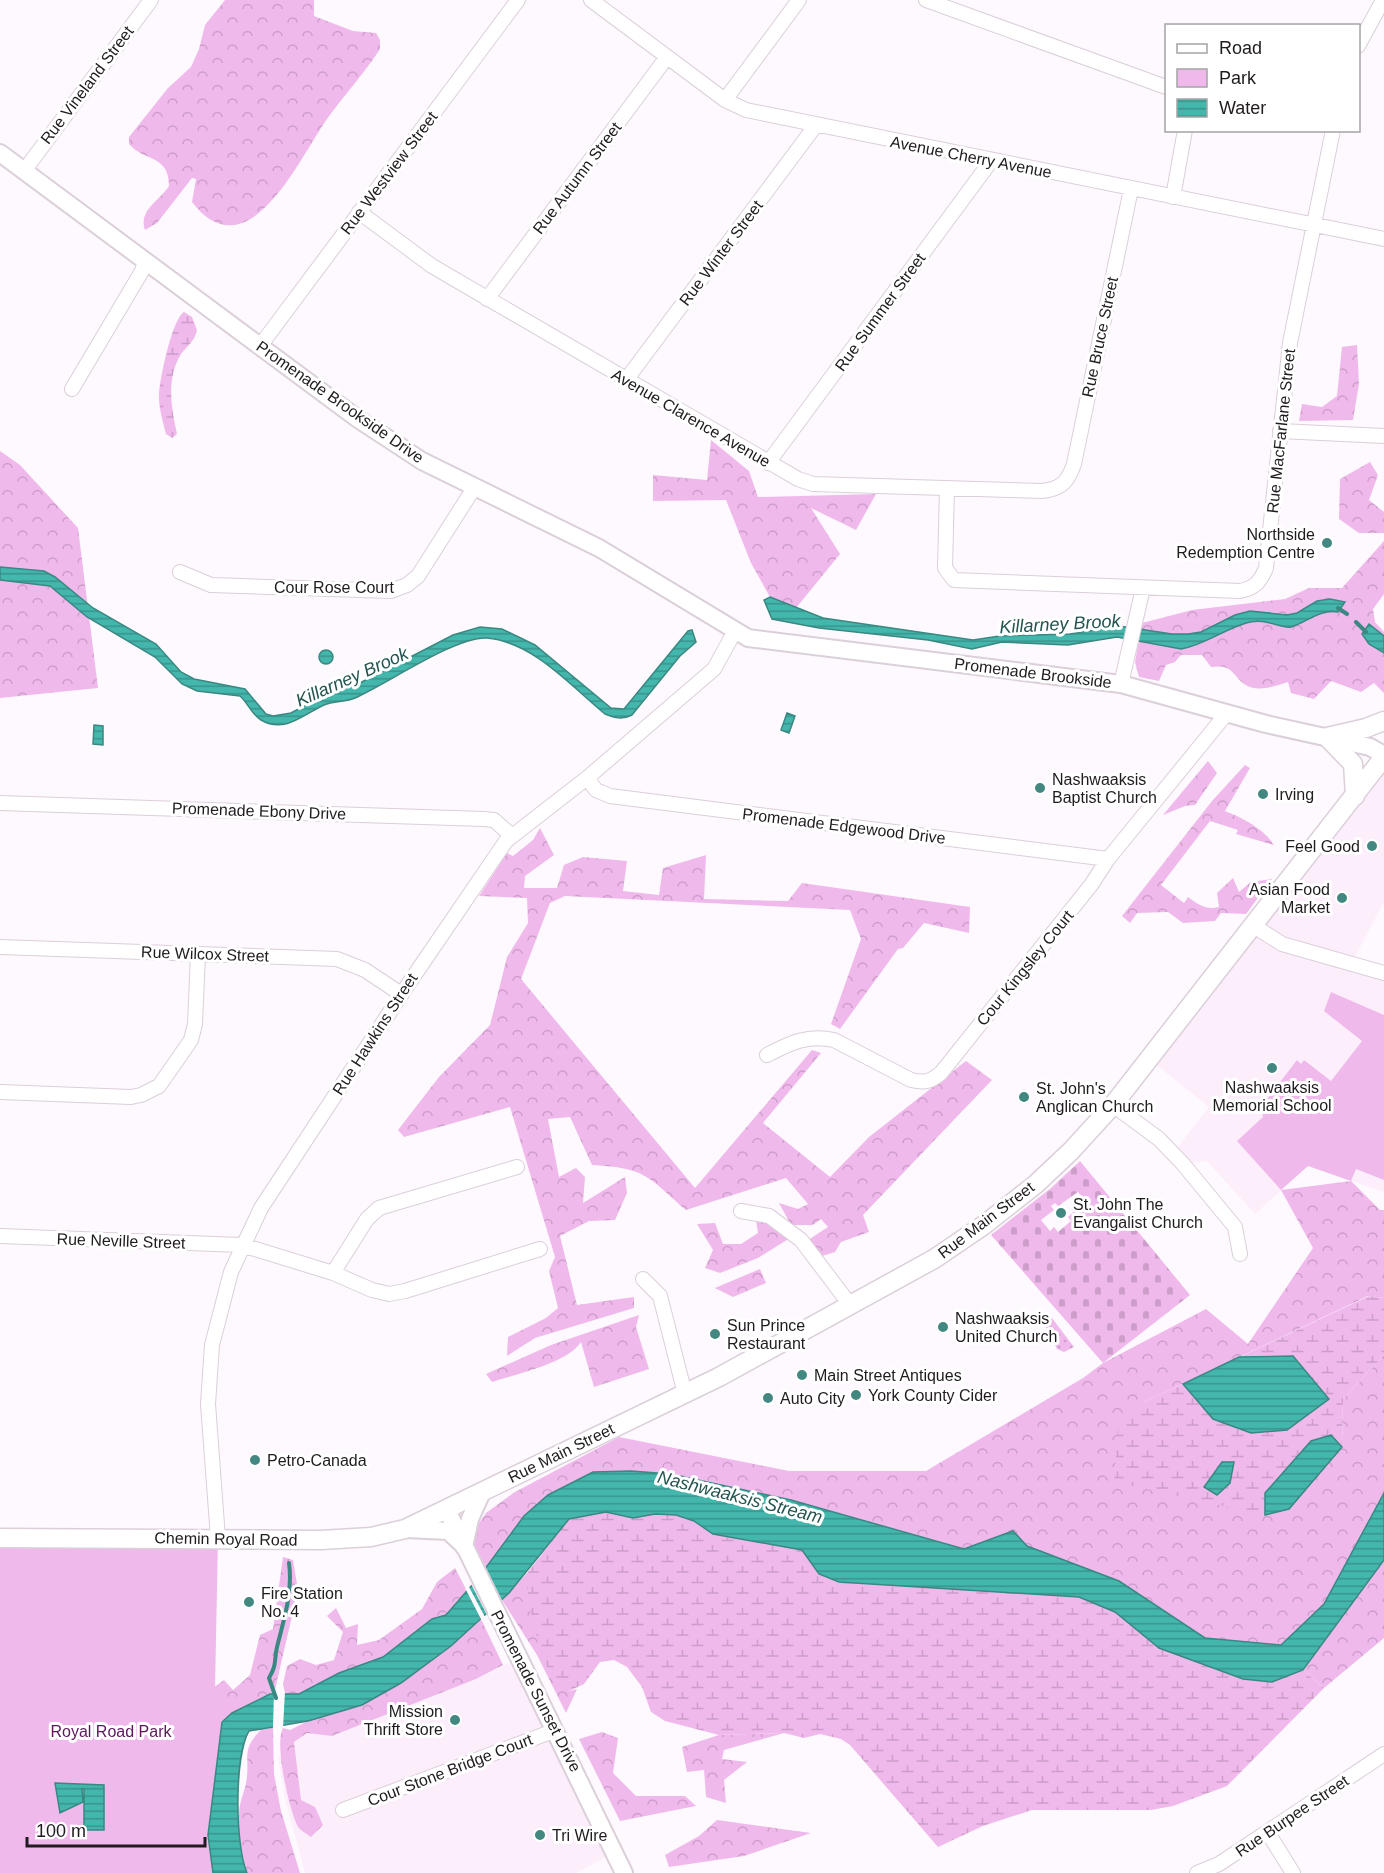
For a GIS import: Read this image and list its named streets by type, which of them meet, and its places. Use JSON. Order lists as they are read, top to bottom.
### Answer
{
  "streets": {
    "main road": ["Rue Main Street", "Chemin Royal Road"],
    "street": [
      "Rue Vineland Street",
      "Avenue Cherry Avenue",
      "Rue Westview Street",
      "Rue Autumn Street",
      "Rue Winter Street",
      "Rue Summer Street",
      "Rue Bruce Street",
      "Promenade Brookside Drive",
      "Avenue Clarence Avenue",
      "Rue MacFarlane Street",
      "Cour Rose Court",
      "Promenade Brookside",
      "Promenade Ebony Drive",
      "Promenade Edgewood Drive",
      "Rue Wilcox Street",
      "Cour Kingsley Court",
      "Rue Hawkins Street",
      "Rue Neville Street",
      "Promenade Sunset Drive",
      "Cour Stone Bridge Court",
      "Rue Burpee Street"
    ]
  },
  "crossings": [
    ["Rue Vineland Street", "Promenade Brookside Drive"],
    ["Avenue Cherry Avenue", "Rue Autumn Street"],
    ["Avenue Cherry Avenue", "Rue Winter Street"],
    ["Avenue Cherry Avenue", "Rue Summer Street"],
    ["Avenue Cherry Avenue", "Rue Bruce Street"],
    ["Avenue Cherry Avenue", "Rue MacFarlane Street"],
    ["Rue Westview Street", "Promenade Brookside Drive"],
    ["Rue Westview Street", "Avenue Clarence Avenue"],
    ["Rue Autumn Street", "Avenue Clarence Avenue"],
    ["Rue Winter Street", "Avenue Clarence Avenue"],
    ["Rue Summer Street", "Avenue Clarence Avenue"],
    ["Rue Bruce Street", "Avenue Clarence Avenue"],
    ["Promenade Brookside Drive", "Cour Rose Court"],
    ["Promenade Brookside Drive", "Promenade Brookside"],
    ["Promenade Brookside Drive", "Rue Hawkins Street"],
    ["Avenue Clarence Avenue", "Rue MacFarlane Street"],
    ["Promenade Brookside", "Cour Kingsley Court"],
    ["Promenade Brookside", "Rue Hawkins Street"],
    ["Promenade Brookside", "Rue Main Street"],
    ["Promenade Ebony Drive", "Rue Hawkins Street"],
    ["Promenade Edgewood Drive", "Cour Kingsley Court"],
    ["Promenade Edgewood Drive", "Rue Hawkins Street"],
    ["Rue Wilcox Street", "Rue Hawkins Street"],
    ["Rue Hawkins Street", "Rue Neville Street"],
    ["Rue Hawkins Street", "Chemin Royal Road"],
    ["Rue Main Street", "Chemin Royal Road"],
    ["Rue Main Street", "Promenade Sunset Drive"],
    ["Chemin Royal Road", "Promenade Sunset Drive"],
    ["Promenade Sunset Drive", "Cour Stone Bridge Court"]
  ],
  "water": ["Killarney Brook", "Nashwaaksis Stream"],
  "parks": ["Royal Road Park"],
  "places": [
    "Northside Redemption Centre",
    "Nashwaaksis Baptist Church",
    "Irving",
    "Feel Good",
    "Asian Food Market",
    "Nashwaaksis Memorial School",
    "St. John's Anglican Church",
    "St. John The Evangalist Church",
    "Nashwaaksis United Church",
    "Sun Prince Restaurant",
    "Main Street Antiques",
    "York County Cider",
    "Auto City",
    "Petro-Canada",
    "Fire Station No. 4",
    "Mission Thrift Store",
    "Tri Wire"
  ],
  "legend": ["Road", "Park", "Water"],
  "scale_bar": "100 m"
}
